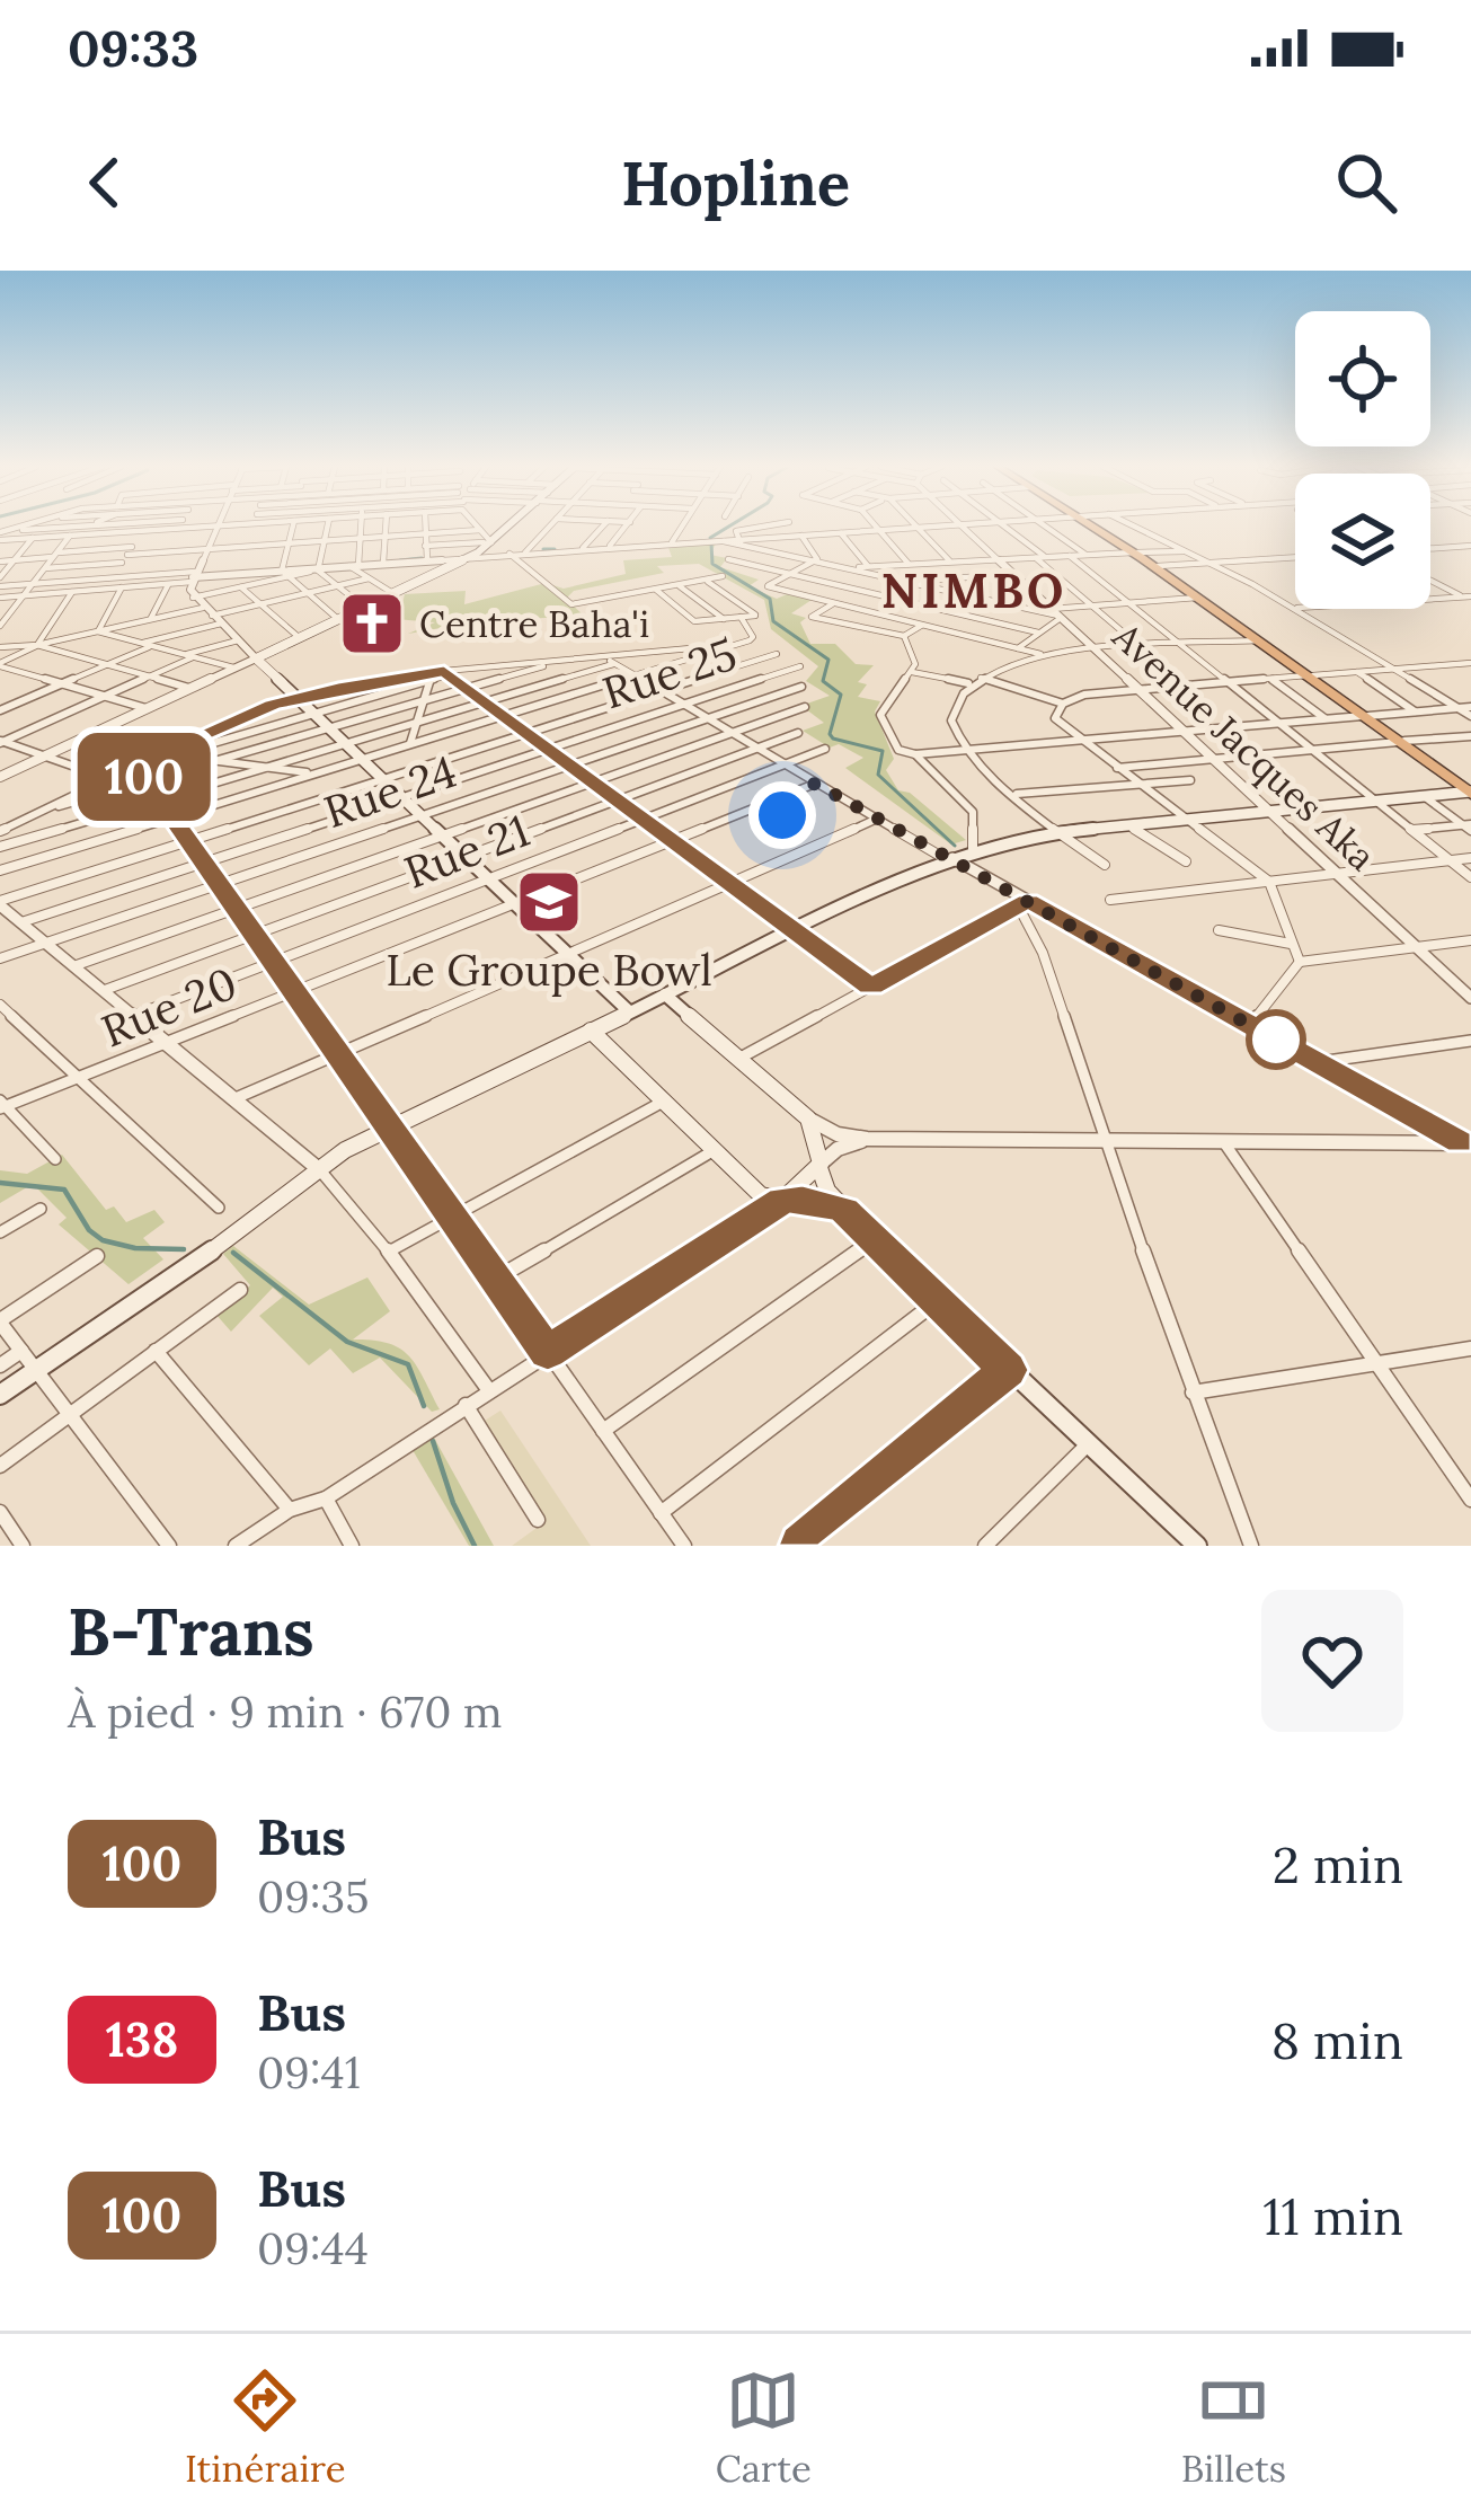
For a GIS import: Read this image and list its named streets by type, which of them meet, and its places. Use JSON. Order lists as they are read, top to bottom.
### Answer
{
  "streets": {
    "street": [
      "Rue 25",
      "Avenue Jacques Aka",
      "Rue 24",
      "Rue 21",
      "Rue 20"
    ]
  },
  "districts": ["NIMBO"],
  "places": {
    "church": ["Centre Baha'i"],
    "school or university": ["Le Groupe Bowl"]
  },
  "lines": ["bus line 100"],
  "page": {
    "status": "09:33",
    "header": "Hopline",
    "on_map": "100",
    "heading": ["B-Trans", "À pied · 9 min · 670 m"],
    "list": [
      {
        "mark": "100",
        "name": "Bus",
        "note": "09:35",
        "value": "2 min"
      },
      {
        "mark": "138",
        "name": "Bus",
        "note": "09:41",
        "value": "8 min"
      },
      {
        "mark": "100",
        "name": "Bus",
        "note": "09:44",
        "value": "11 min"
      }
    ],
    "tabs": ["Itinéraire", "Carte", "Billets"]
  }
}
